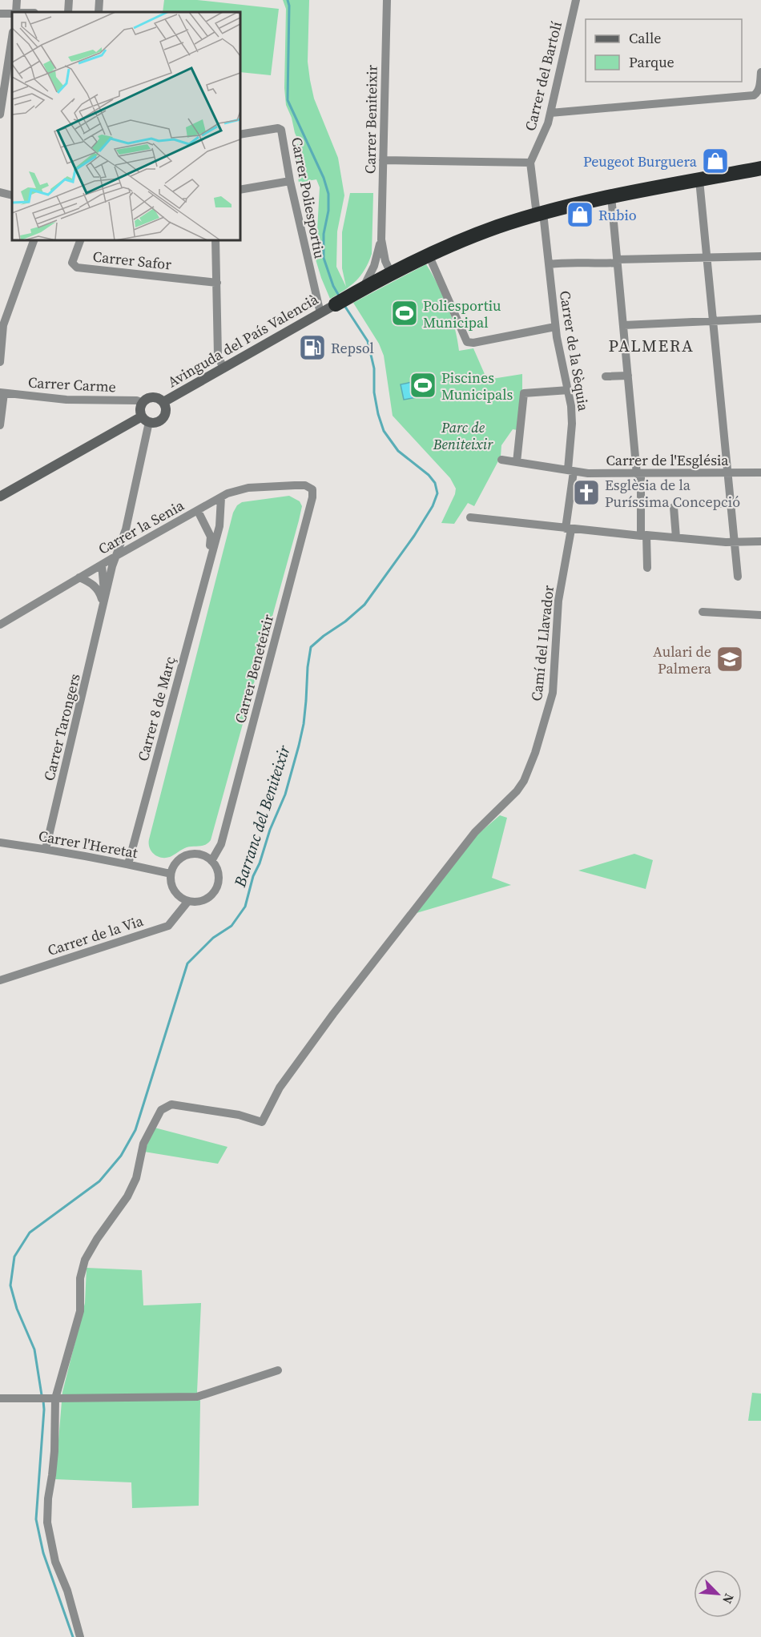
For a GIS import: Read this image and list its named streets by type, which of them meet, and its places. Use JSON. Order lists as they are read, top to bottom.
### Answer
{
  "streets": {
    "main road": ["Avinguda del País Valencià"],
    "street": [
      "Carrer del Bartolí",
      "Carrer Beniteixir",
      "Carrer Poliesportiu",
      "Carrer Safor",
      "Carrer de la Sèquia",
      "Carrer Carme",
      "Carrer de l'Església",
      "Carrer la Senia",
      "Camí del Llavador",
      "Carrer Beneteixir",
      "Carrer 8 de Març",
      "Carrer Tarongers",
      "Carrer l'Heretat",
      "Carrer de la Via"
    ]
  },
  "crossings": [
    ["Carrer del Bartolí", "Carrer de la Sèquia"],
    ["Carrer Poliesportiu", "Avinguda del País Valencià"],
    ["Avinguda del País Valencià", "Carrer Carme"],
    ["Avinguda del País Valencià", "Carrer Tarongers"],
    ["Carrer de la Sèquia", "Carrer de l'Església"],
    ["Carrer de la Sèquia", "Camí del Llavador"],
    ["Carrer Carme", "Carrer Tarongers"],
    ["Carrer la Senia", "Carrer Beneteixir"],
    ["Carrer la Senia", "Carrer 8 de Març"],
    ["Carrer la Senia", "Carrer Tarongers"],
    ["Carrer Beneteixir", "Carrer l'Heretat"],
    ["Carrer Beneteixir", "Carrer de la Via"],
    ["Carrer 8 de Març", "Carrer l'Heretat"],
    ["Carrer Tarongers", "Carrer l'Heretat"],
    ["Carrer l'Heretat", "Carrer de la Via"]
  ],
  "districts": ["PALMERA"],
  "water": ["Barranc del Beniteixir"],
  "parks": ["Parc de Beniteixir"],
  "places": {
    "shop": ["Peugeot Burguera", "Rubio"],
    "sports": ["Poliesportiu Municipal", "Piscines Municipals"],
    "fuel station": ["Repsol"],
    "church": ["Esglèsia de la Puríssima Concepció"],
    "school or university": ["Aulari de Palmera"]
  },
  "legend": ["Calle", "Parque"],
  "north": "bottom right"
}
